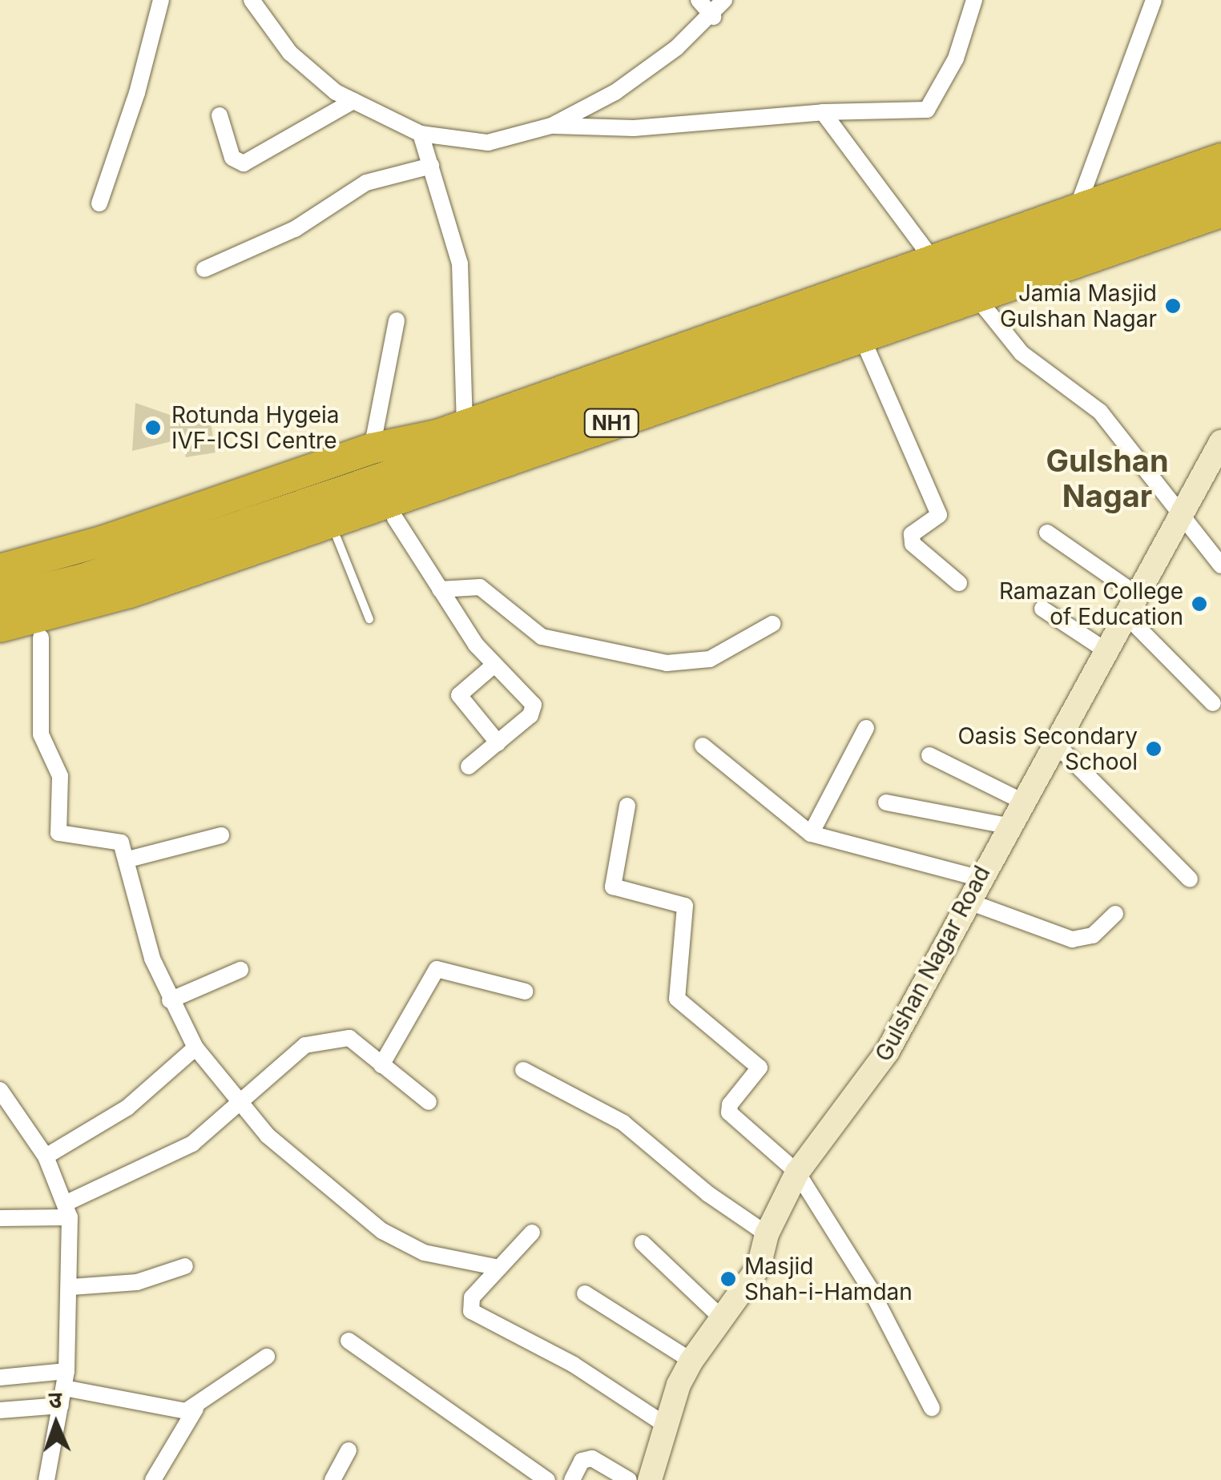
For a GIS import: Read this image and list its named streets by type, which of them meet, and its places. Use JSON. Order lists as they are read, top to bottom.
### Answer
{
  "streets": {
    "highway": ["NH1"],
    "street": ["Gulshan Nagar Road"]
  },
  "districts": ["Gulshan Nagar"],
  "places": [
    "Jamia Masjid Gulshan Nagar",
    "Rotunda Hygeia IVF-ICSI Centre",
    "Ramazan College of Education",
    "Oasis Secondary School",
    "Masjid Shah-i-Hamdan"
  ],
  "north": "top"
}
